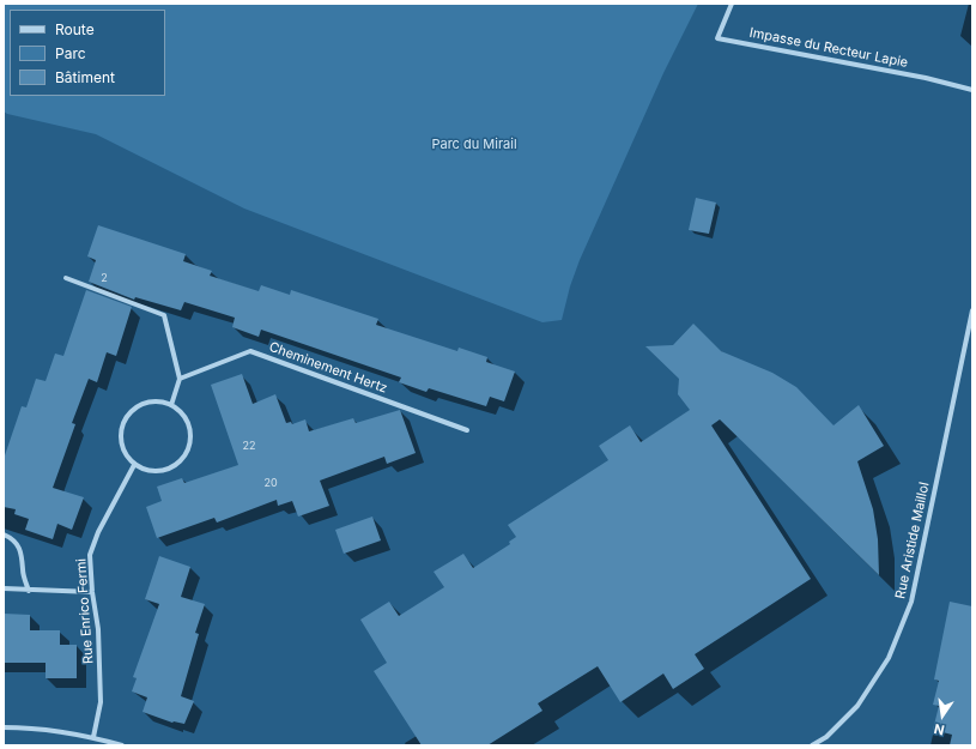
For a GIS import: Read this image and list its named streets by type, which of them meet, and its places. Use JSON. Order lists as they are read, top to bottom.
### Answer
{
  "streets": {
    "street": [
      "Impasse du Recteur Lapie",
      "Cheminement Hertz",
      "Rue Aristide Maillol",
      "Rue Enrico Fermi"
    ]
  },
  "parks": ["Parc du Mirail"],
  "house_numbers": ["2", "22", "20"],
  "legend": ["Route", "Parc", "Bâtiment"],
  "north": "bottom"
}
